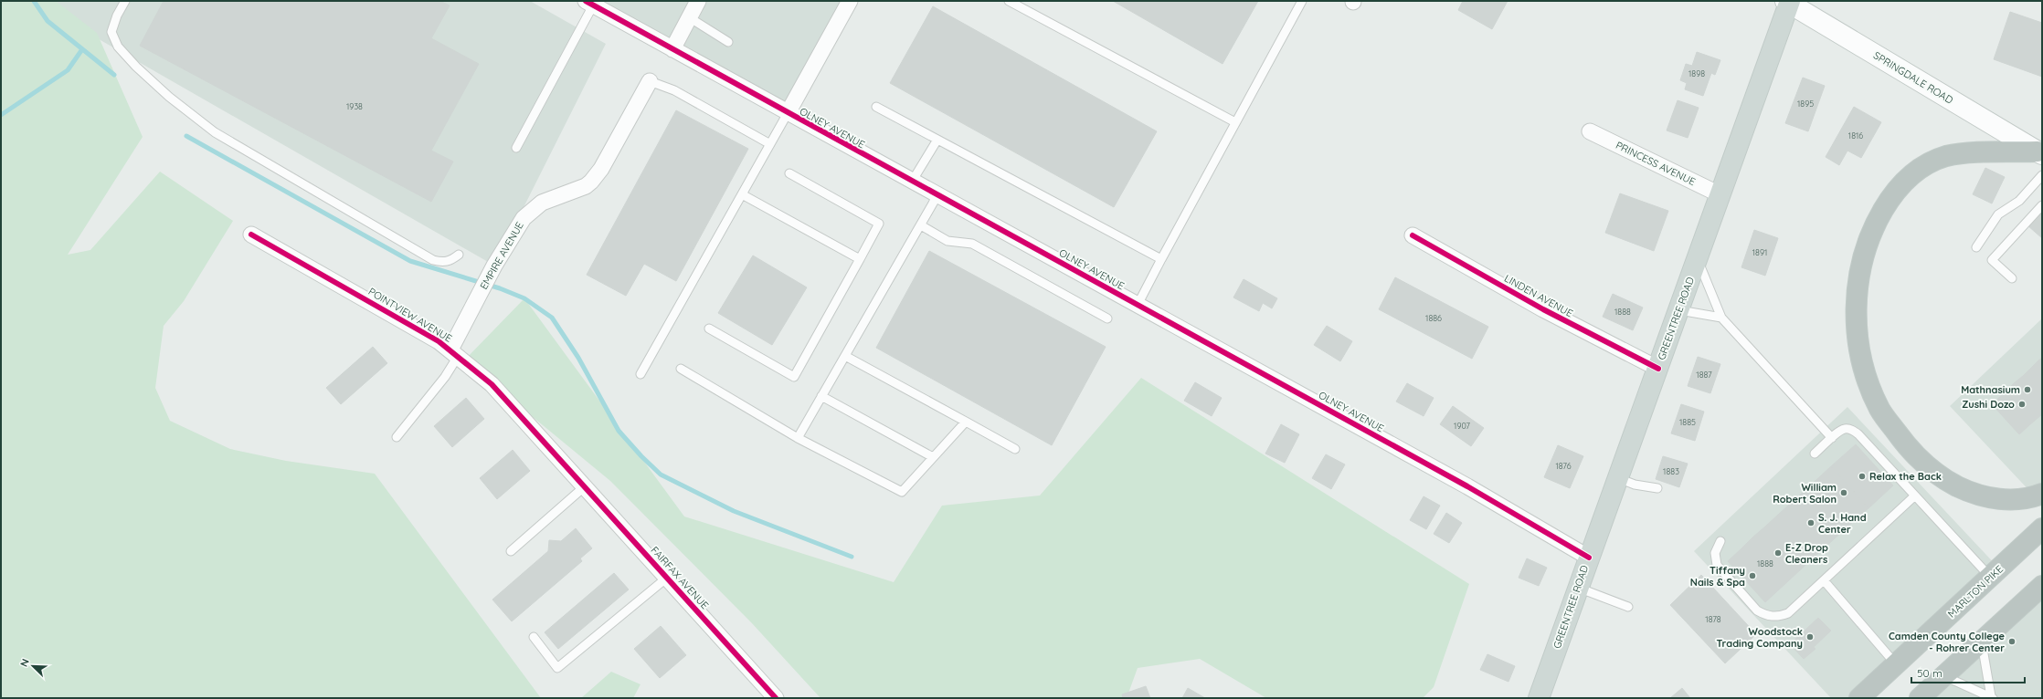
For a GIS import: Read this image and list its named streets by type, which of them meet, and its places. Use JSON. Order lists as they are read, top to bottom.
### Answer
{
  "streets": {
    "highway": ["MARLTON PIKE"],
    "main road": ["SPRINGDALE ROAD", "GREENTREE ROAD"],
    "street": [
      "OLNEY AVENUE",
      "PRINCESS AVENUE",
      "EMPIRE AVENUE",
      "LINDEN AVENUE",
      "POINTVIEW AVENUE",
      "FAIRFAX AVENUE"
    ]
  },
  "crossings": [
    ["SPRINGDALE ROAD", "GREENTREE ROAD"],
    ["OLNEY AVENUE", "GREENTREE ROAD"],
    ["PRINCESS AVENUE", "GREENTREE ROAD"],
    ["EMPIRE AVENUE", "POINTVIEW AVENUE"],
    ["LINDEN AVENUE", "GREENTREE ROAD"],
    ["POINTVIEW AVENUE", "FAIRFAX AVENUE"]
  ],
  "places": [
    "Mathnasium",
    "Zushi Dozo",
    "Relax the Back",
    "William Robert Salon",
    "S. J. Hand Center",
    "E-Z Drop Cleaners",
    "Tiffany Nails & Spa",
    "Woodstock Trading Company",
    "Camden County College - Rohrer Center"
  ],
  "house_numbers": [
    "1898",
    "1895",
    "1938",
    "1816",
    "1891",
    "1888",
    "1886",
    "1887",
    "1885",
    "1907",
    "1876",
    "1883",
    "1888",
    "1878"
  ],
  "scale_bar": "50 m",
  "north": "top left"
}
